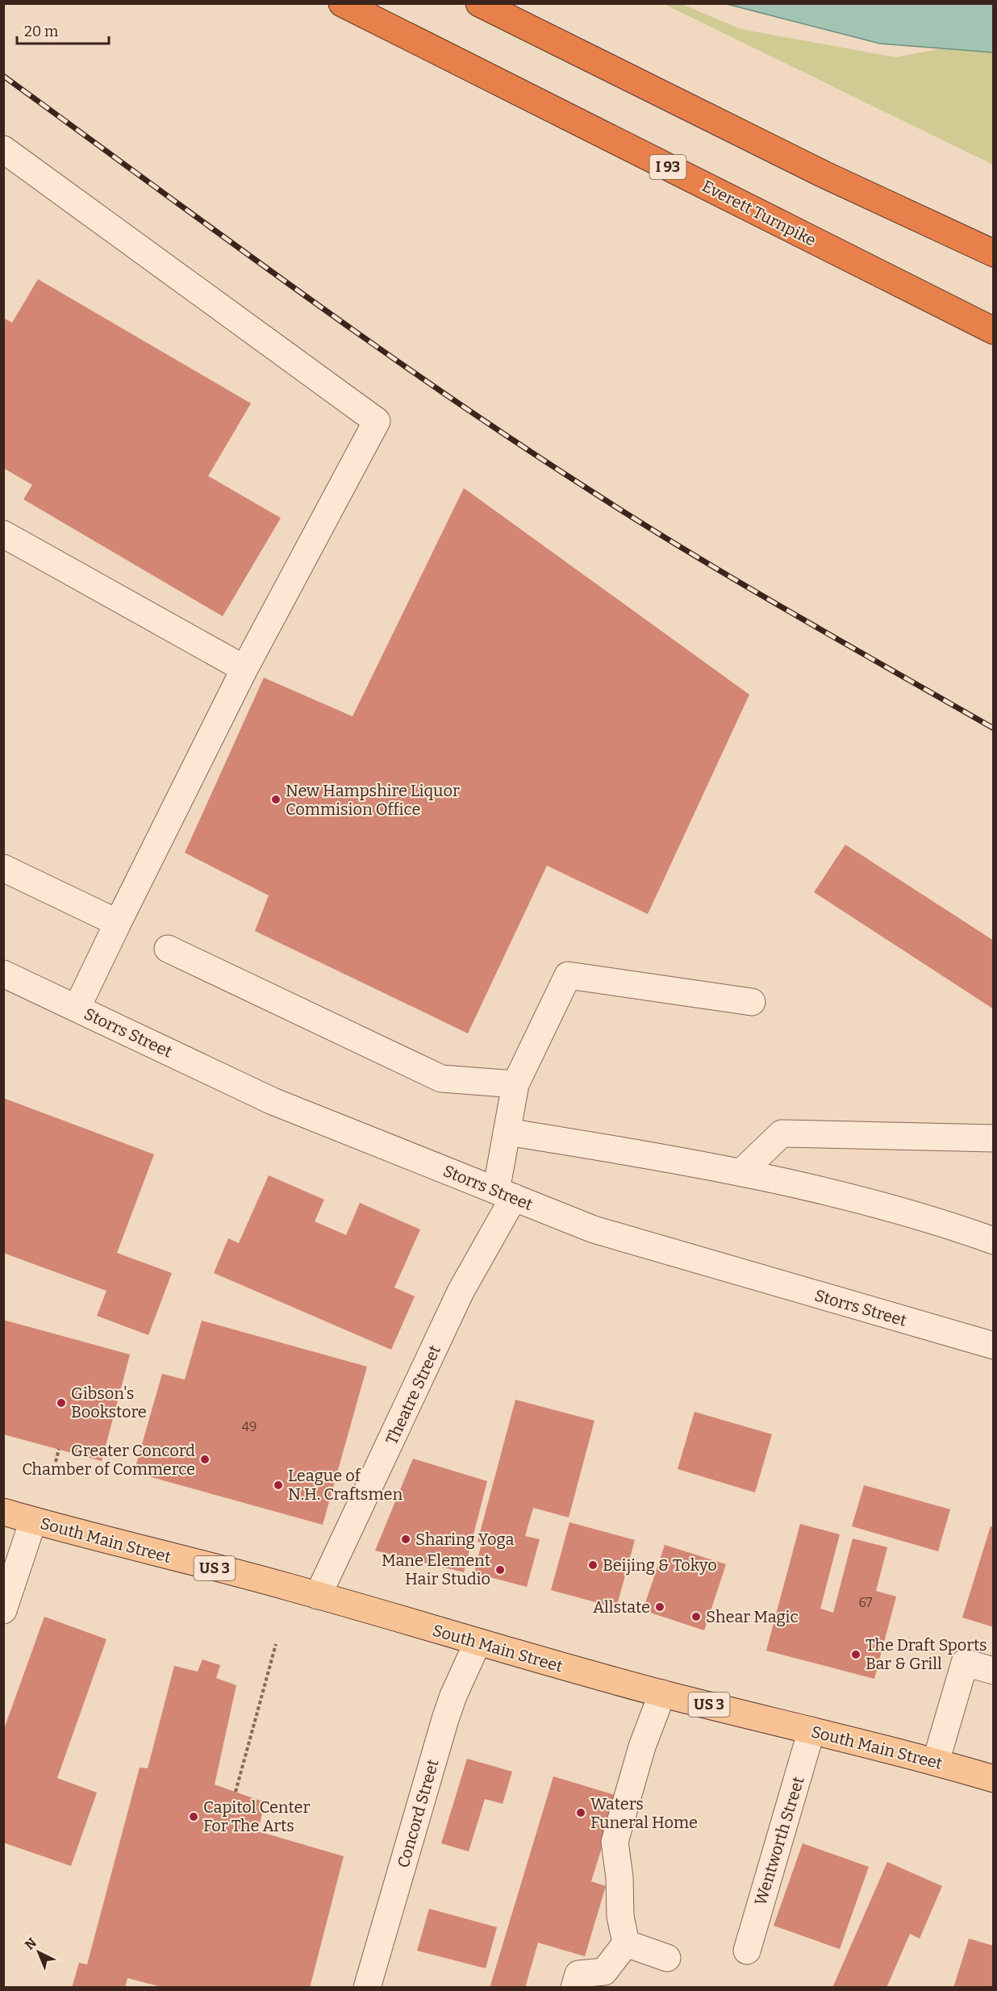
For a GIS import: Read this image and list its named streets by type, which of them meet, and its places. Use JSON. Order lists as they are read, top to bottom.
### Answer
{
  "streets": {
    "highway": ["I 93", "Everett Turnpike"],
    "main road": ["South Main Street", "US 3"],
    "street": [
      "Storrs Street",
      "Theatre Street",
      "Concord Street",
      "Wentworth Street"
    ]
  },
  "crossings": [
    ["Storrs Street", "Theatre Street"],
    ["Theatre Street", "South Main Street"],
    ["South Main Street", "Concord Street"],
    ["South Main Street", "Wentworth Street"]
  ],
  "places": [
    "New Hampshire Liquor Commision Office",
    "Gibson's Bookstore",
    "Greater Concord Chamber of Commerce",
    "League of N.H. Craftsmen",
    "Sharing Yoga",
    "Beijing & Tokyo",
    "Mane Element Hair Studio",
    "Allstate",
    "Shear Magic",
    "The Draft Sports Bar & Grill",
    "Waters Funeral Home",
    "Capitol Center For The Arts"
  ],
  "house_numbers": ["49", "67"],
  "scale_bar": "20 m",
  "north": "top left"
}
